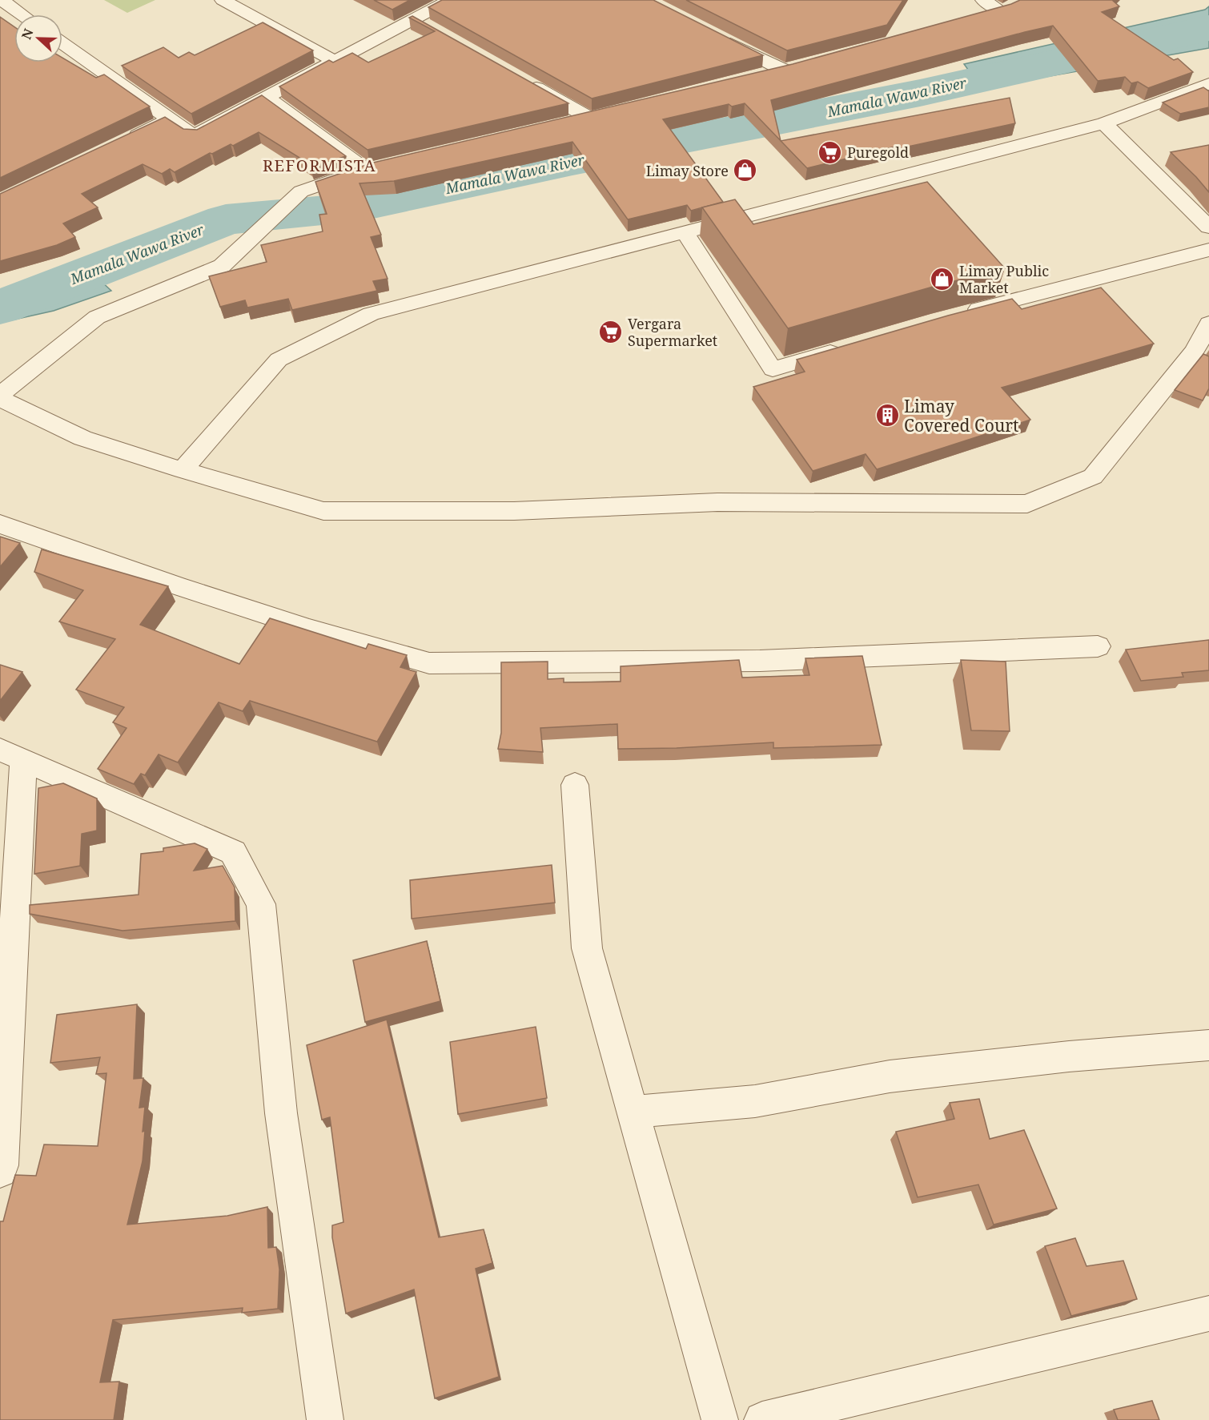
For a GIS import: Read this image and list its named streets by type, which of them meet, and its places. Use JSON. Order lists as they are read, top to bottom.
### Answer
{
  "districts": ["REFORMISTA"],
  "water": ["Mamala Wawa River"],
  "places": {
    "supermarket": ["Puregold", "Vergara Supermarket"],
    "shop": ["Limay Store", "Limay Public Market"],
    "building": ["Limay Covered Court"]
  },
  "north": "left"
}
